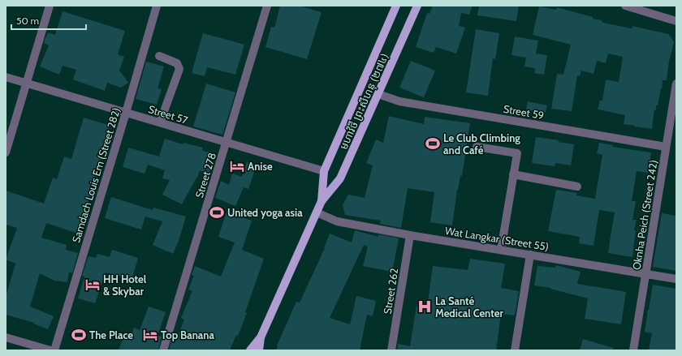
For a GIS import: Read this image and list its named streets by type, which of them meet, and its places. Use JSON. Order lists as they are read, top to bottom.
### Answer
{
  "streets": {
    "main road": ["មហាវិថី ព្រះសីហនុ (២៧៤)"],
    "street": [
      "Street 59",
      "Street 57",
      "Samdach Louis Em (Street 282)",
      "Street 278",
      "Oknha Peich (Street 242)",
      "Wat Langkar (Street 55)",
      "Street 262"
    ]
  },
  "crossings": [
    ["មហាវិថី ព្រះសីហនុ (២៧៤)", "Street 59"],
    ["មហាវិថី ព្រះសីហនុ (២៧៤)", "Street 57"],
    ["មហាវិថី ព្រះសីហនុ (២៧៤)", "Wat Langkar (Street 55)"],
    ["Street 59", "Oknha Peich (Street 242)"],
    ["Street 57", "Samdach Louis Em (Street 282)"],
    ["Street 57", "Street 278"],
    ["Oknha Peich (Street 242)", "Wat Langkar (Street 55)"],
    ["Wat Langkar (Street 55)", "Street 262"]
  ],
  "places": {
    "sports": ["Le Club Climbing and Café", "United yoga asia", "The Place"],
    "hotel": ["Anise", "HH Hotel & Skybar", "Top Banana"],
    "hospital": ["La Santé Medical Center"]
  },
  "scale_bar": "50 m"
}
